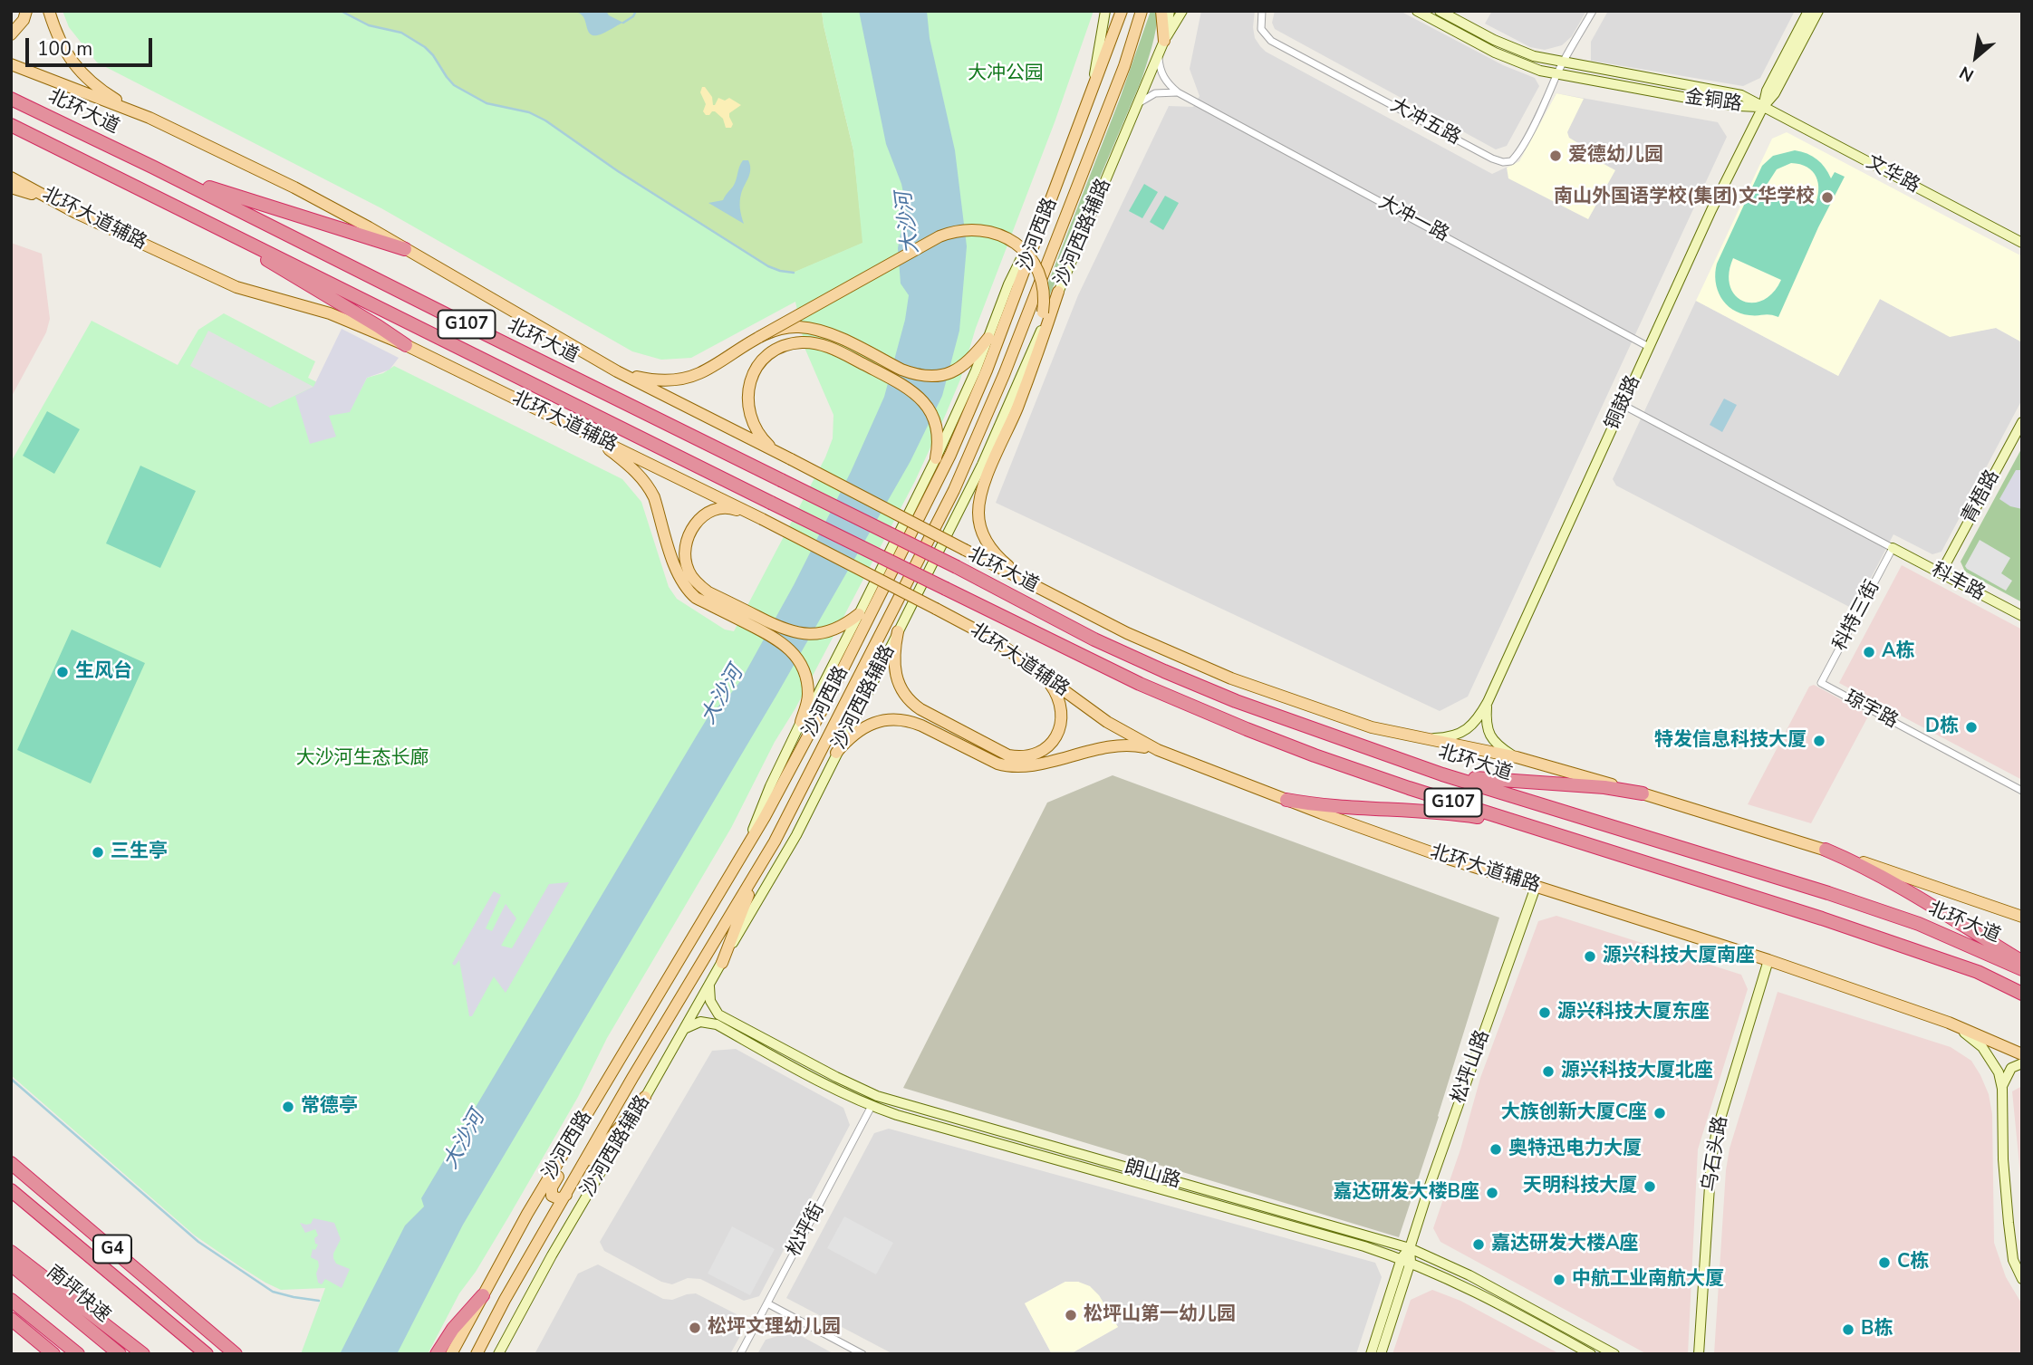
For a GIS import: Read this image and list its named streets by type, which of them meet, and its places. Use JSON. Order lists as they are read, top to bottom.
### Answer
{
  "streets": {
    "highway": [
      "北环大道",
      "G107",
      "G4",
      "南坪快速"
    ],
    "main road": [
      "金铜路",
      "文华路",
      "北环大道辅路",
      "沙河西路辅路",
      "沙河西路",
      "铜鼓路",
      "青梧路",
      "科丰路",
      "松坪山路",
      "乌石头路",
      "朗山路"
    ],
    "street": [
      "大冲五路",
      "大冲一路",
      "科特三街",
      "琼宇路",
      "松坪街"
    ]
  },
  "crossings": [
    ["金铜路", "大冲五路"],
    ["金铜路", "文华路"],
    ["金铜路", "铜鼓路"],
    ["文华路", "铜鼓路"],
    ["北环大道辅路", "松坪山路"],
    ["北环大道辅路", "乌石头路"],
    ["大冲一路", "沙河西路辅路"],
    ["大冲一路", "铜鼓路"],
    ["沙河西路辅路", "朗山路"],
    ["青梧路", "科丰路"],
    ["科丰路", "科特三街"],
    ["科特三街", "琼宇路"],
    ["松坪山路", "朗山路"],
    ["朗山路", "松坪街"]
  ],
  "water": ["大沙河"],
  "parks": ["大冲公园", "大沙河生态长廊"],
  "places": [
    "爱德幼儿园",
    "南山外国语学校(集团)文华学校",
    "A栋",
    "生风台",
    "D栋",
    "特发信息科技大厦",
    "三生亭",
    "源兴科技大厦南座",
    "源兴科技大厦东座",
    "源兴科技大厦北座",
    "常德亭",
    "大族创新大厦C座",
    "奥特迅电力大厦",
    "天明科技大厦",
    "嘉达研发大楼B座",
    "嘉达研发大楼A座",
    "C栋",
    "中航工业南航大厦",
    "松坪山第一幼儿园",
    "松坪文理幼儿园",
    "B栋"
  ],
  "scale_bar": "100 m",
  "north": "bottom left"
}
